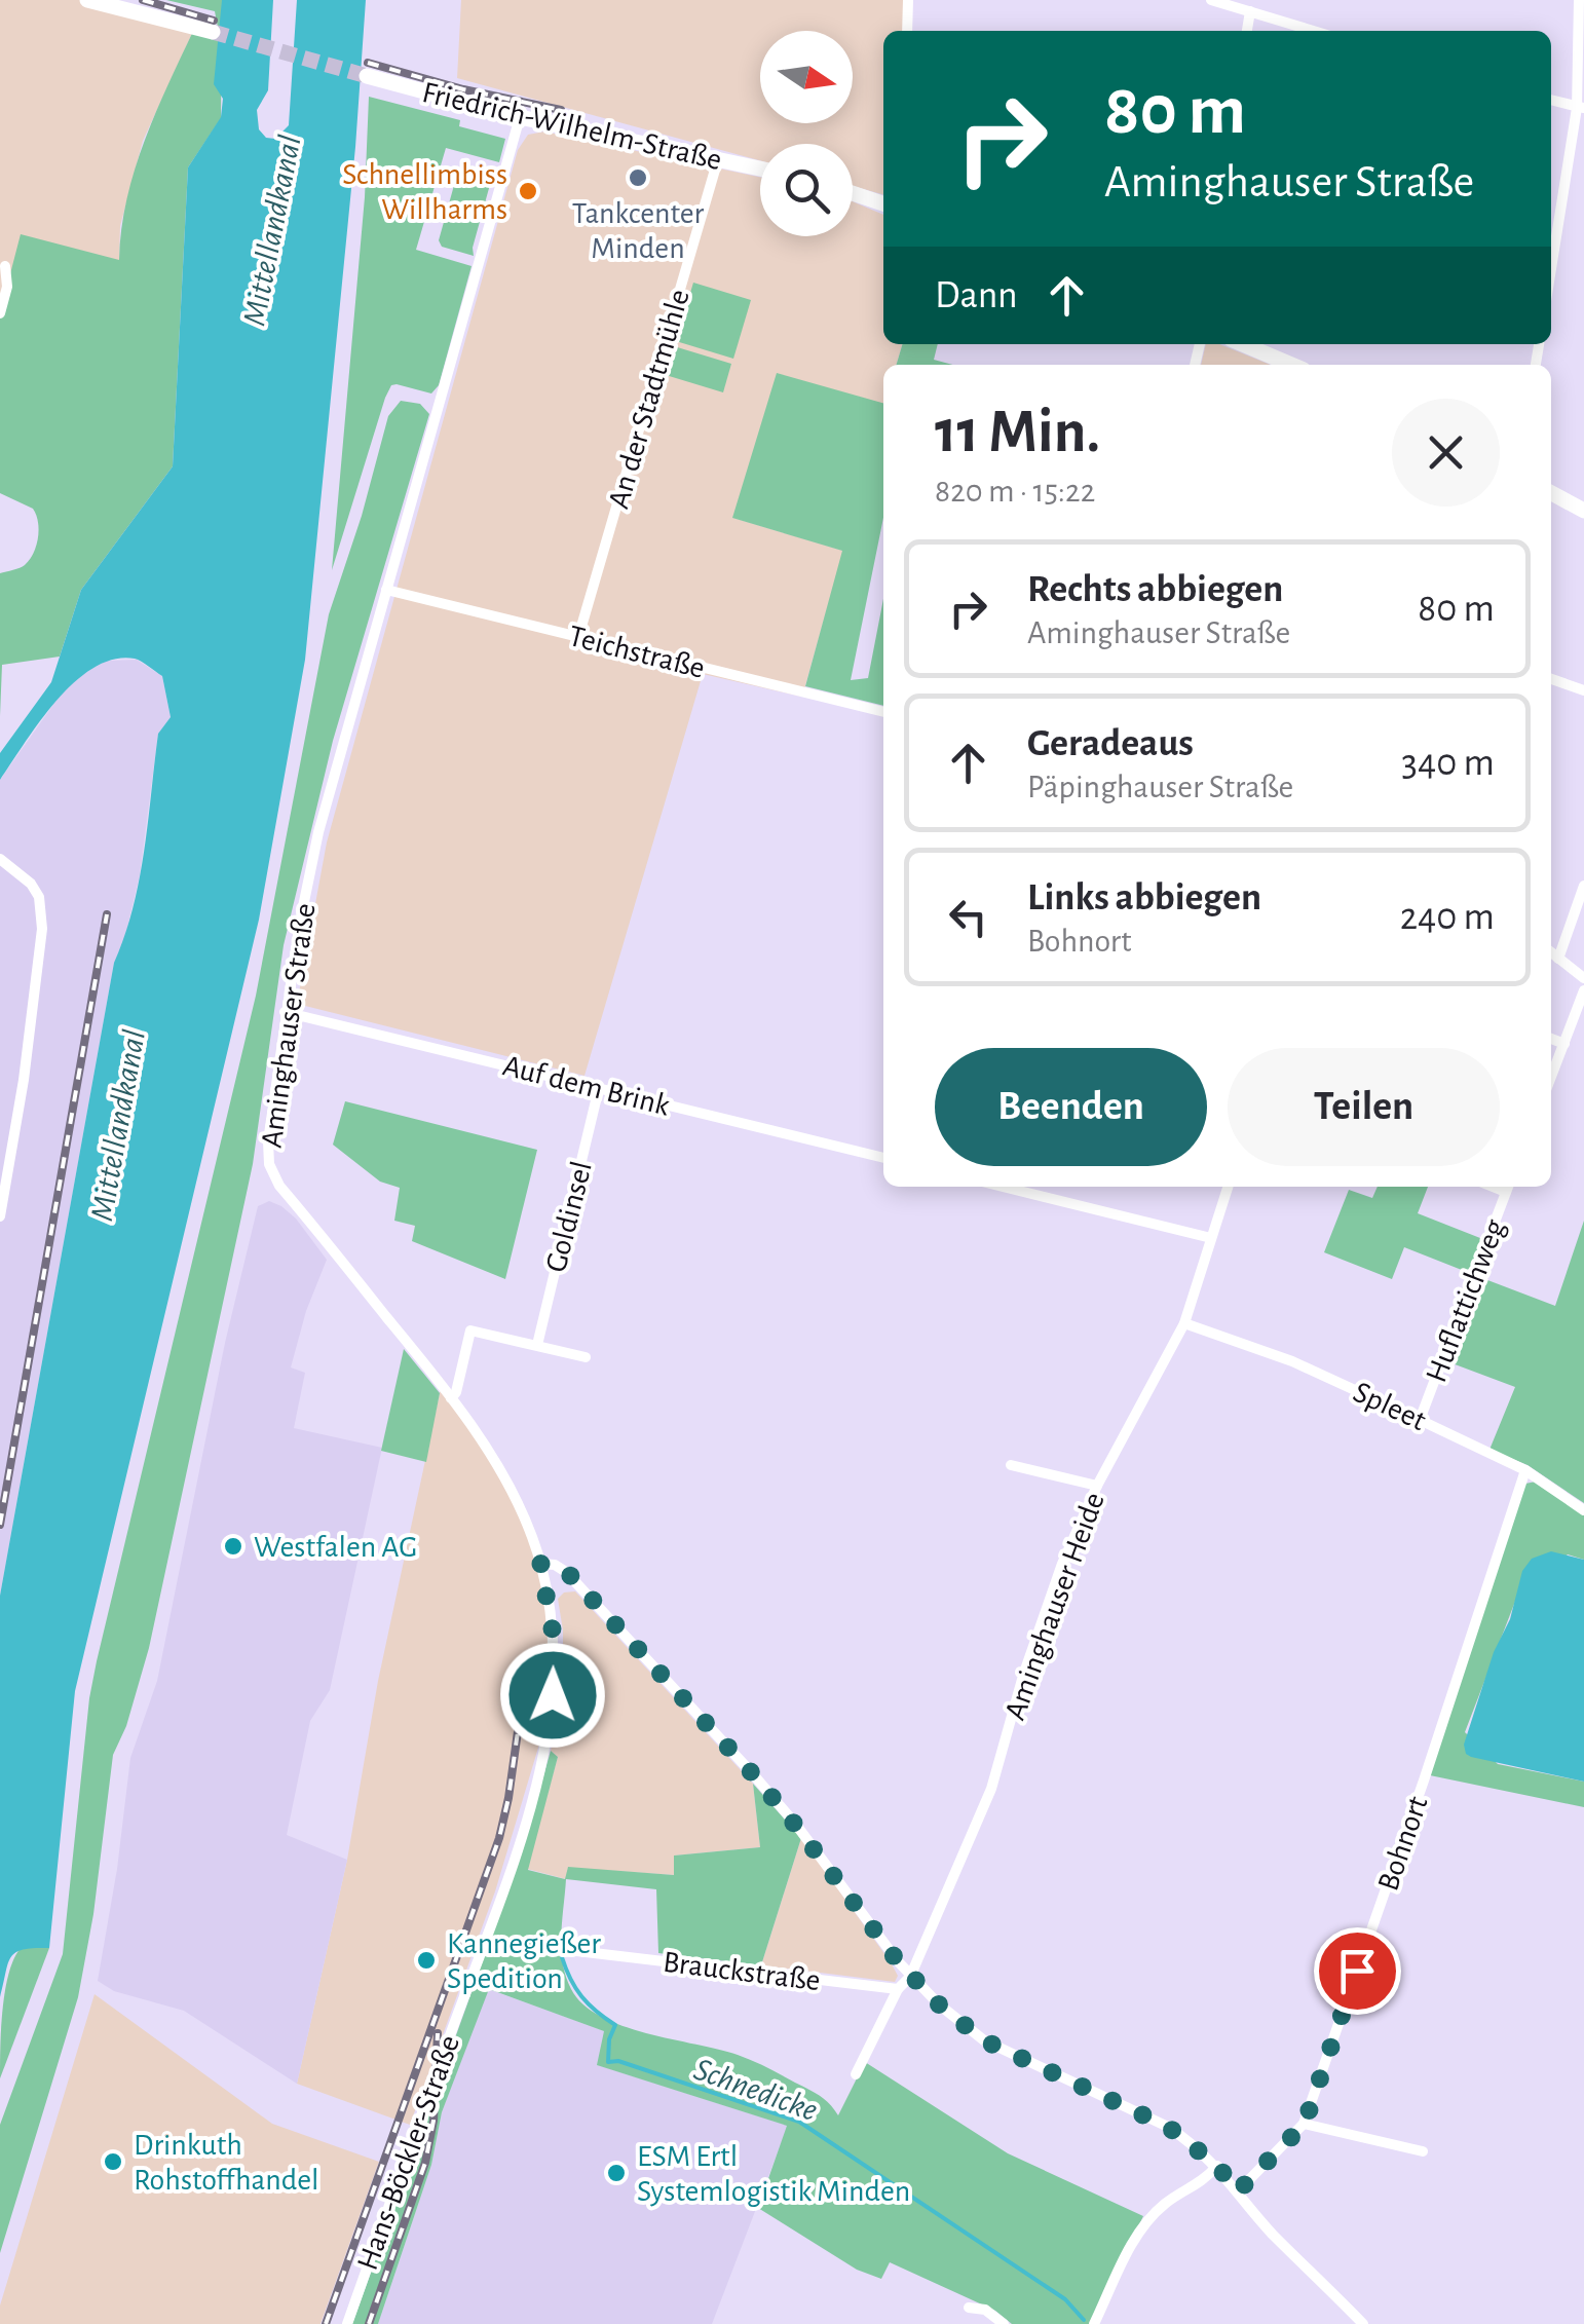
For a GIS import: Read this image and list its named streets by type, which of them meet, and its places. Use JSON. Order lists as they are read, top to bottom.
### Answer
{
  "streets": {
    "street": [
      "Friedrich-Wilhelm-Straße",
      "An der Stadtmühle",
      "Teichstraße",
      "Aminghauser Straße",
      "Auf dem Brink",
      "Goldinsel",
      "Huflattichweg",
      "Spleet",
      "Aminghauser Heide",
      "Bohnort",
      "Brauckstraße",
      "Hans-Böckler-Straße"
    ]
  },
  "crossings": [
    ["Friedrich-Wilhelm-Straße", "An der Stadtmühle"],
    ["Friedrich-Wilhelm-Straße", "Aminghauser Straße"],
    ["An der Stadtmühle", "Teichstraße"],
    ["Teichstraße", "Aminghauser Straße"],
    ["Aminghauser Straße", "Auf dem Brink"],
    ["Aminghauser Straße", "Hans-Böckler-Straße"],
    ["Auf dem Brink", "Goldinsel"],
    ["Huflattichweg", "Spleet"],
    ["Spleet", "Aminghauser Heide"],
    ["Spleet", "Bohnort"]
  ],
  "water": ["Mittellandkanal", "Schnedicke"],
  "places": [
    "Tankcenter Minden",
    "Schnellimbiss Willharms",
    "Westfalen AG",
    "Kannegießer Spedition",
    "Drinkuth Rohstoffhandel",
    "ESM Ertl Systemlogistik Minden"
  ],
  "north": "right",
  "page": {
    "turn": ["80 m", "Aminghauser Straße"],
    "then": "Dann",
    "heading": ["11 Min.", "820 m · 15:22"],
    "list": [
      {
        "name": "Rechts abbiegen",
        "note": "Aminghauser Straße",
        "value": "80 m"
      },
      {
        "name": "Geradeaus",
        "note": "Päpinghauser Straße",
        "value": "340 m"
      },
      {
        "name": "Links abbiegen",
        "note": "Bohnort",
        "value": "240 m"
      }
    ],
    "buttons": ["Beenden", "Teilen"]
  }
}
